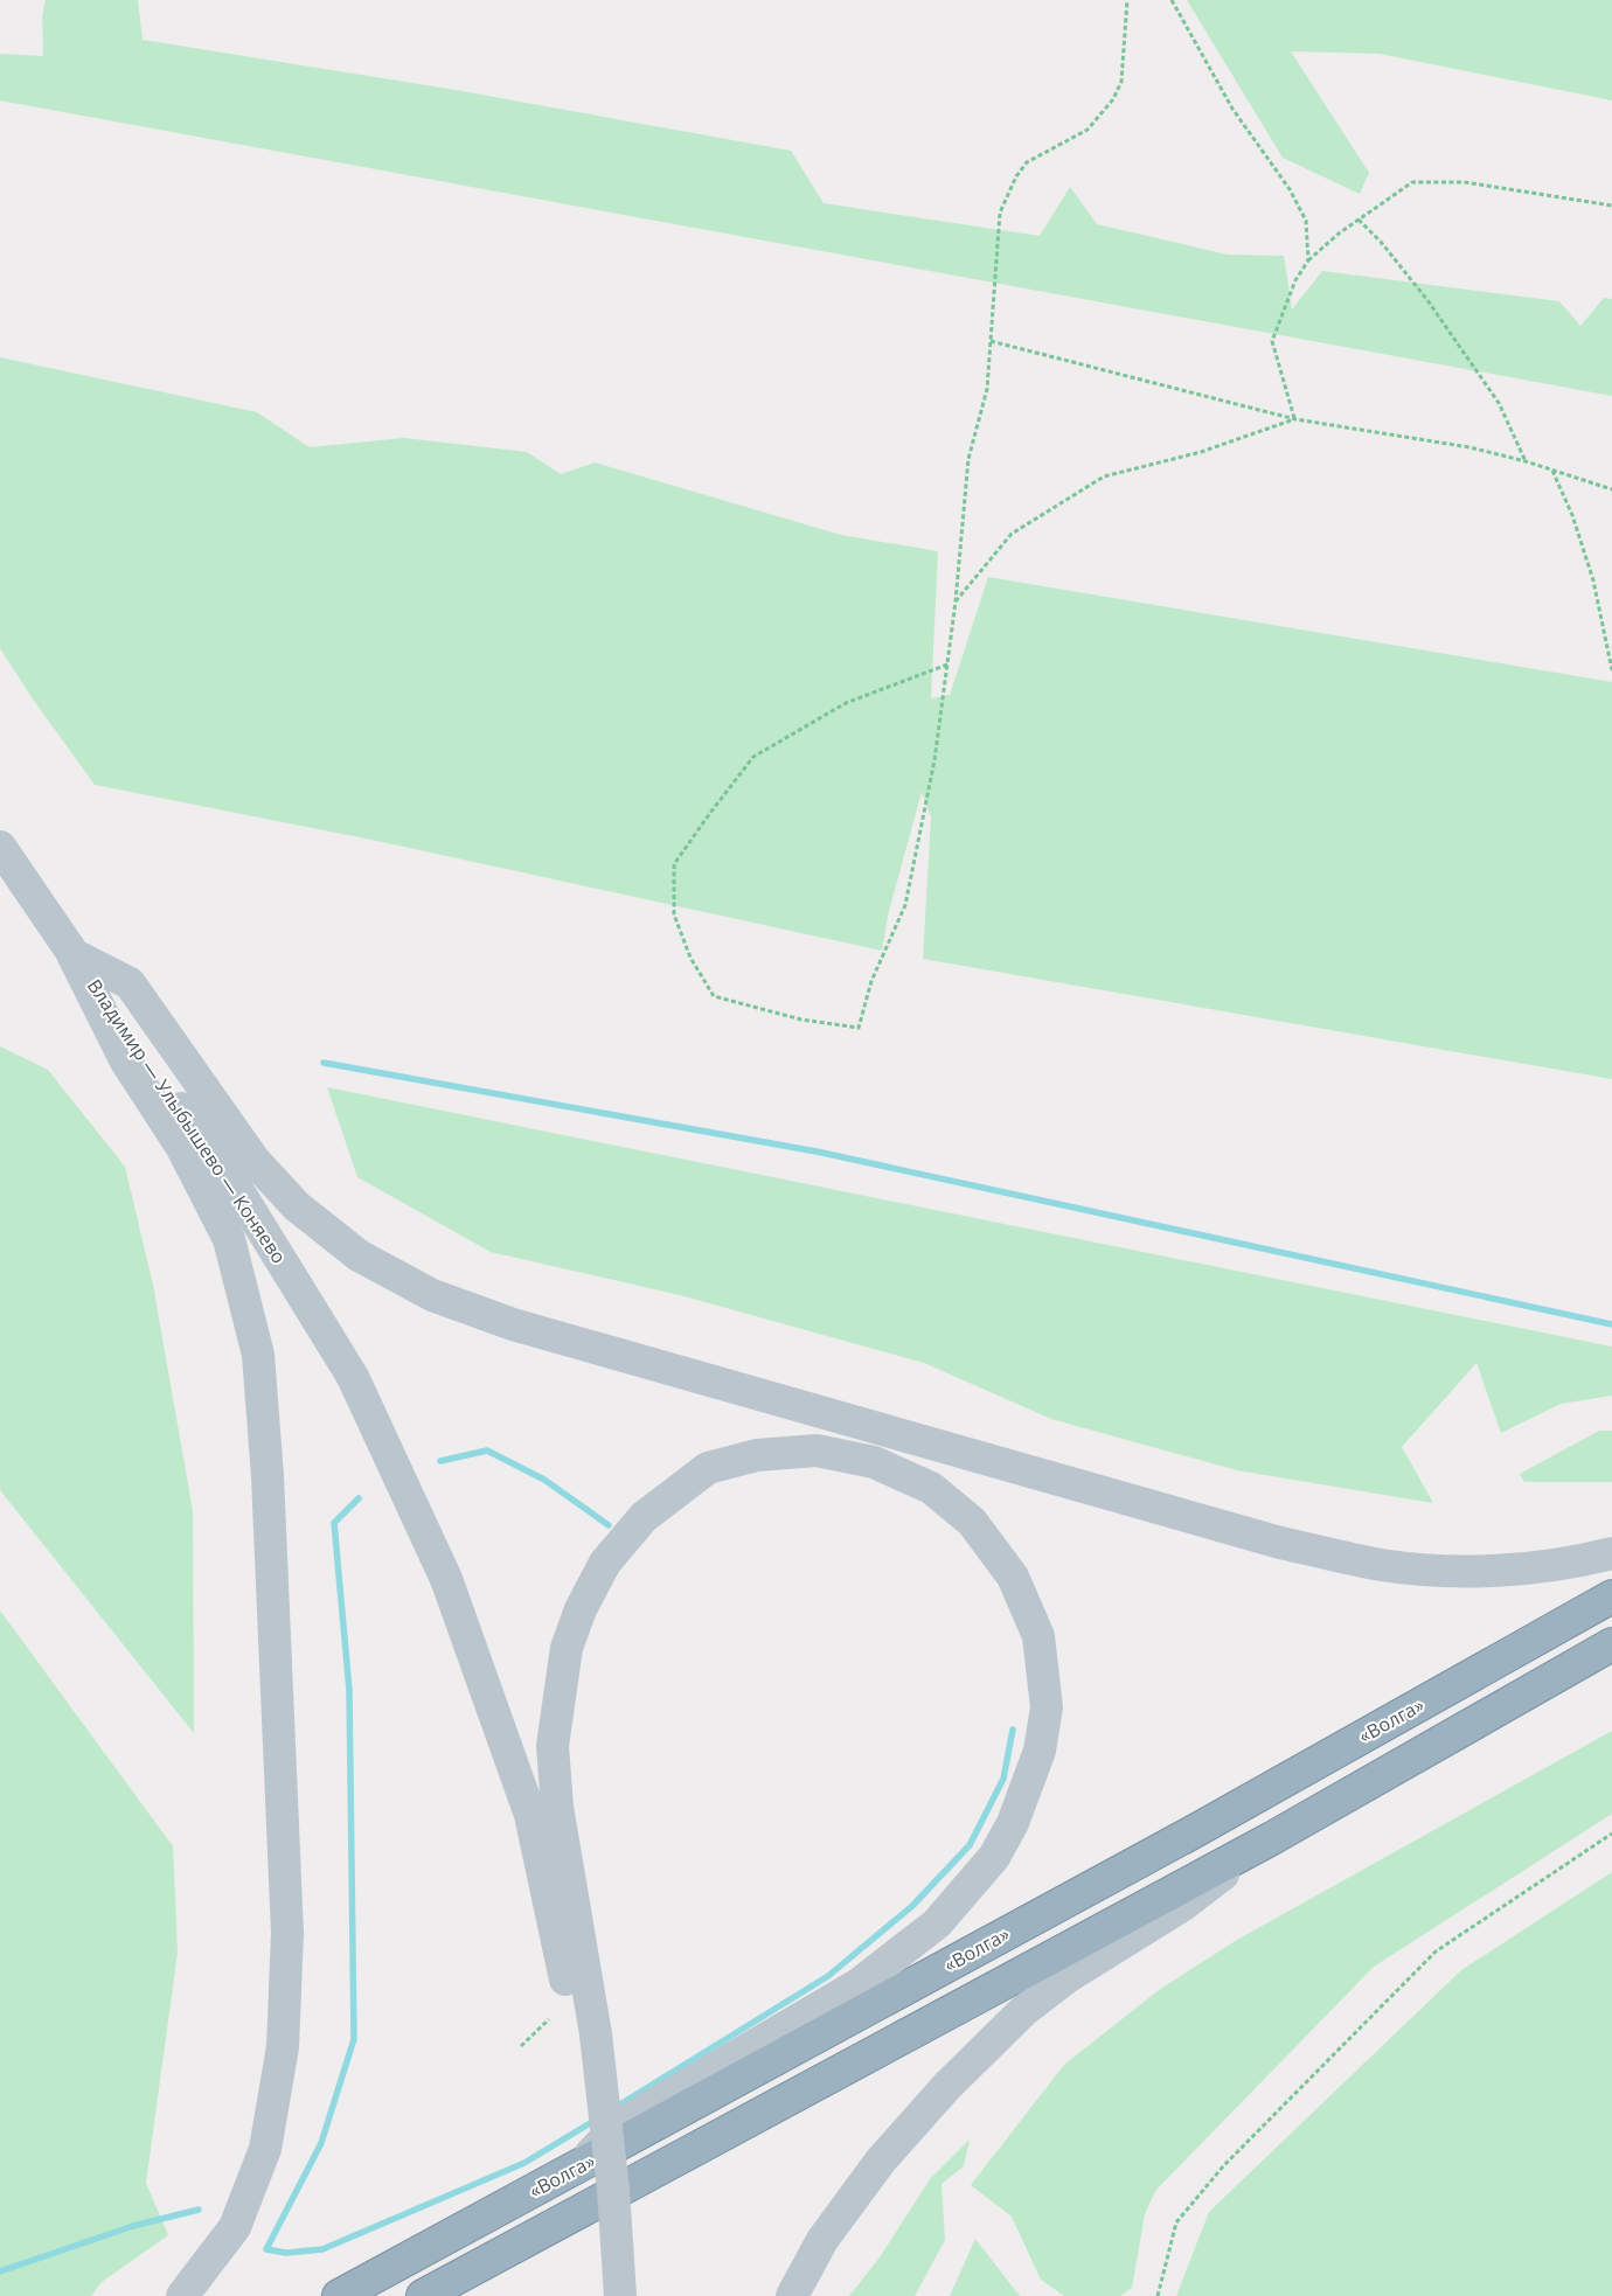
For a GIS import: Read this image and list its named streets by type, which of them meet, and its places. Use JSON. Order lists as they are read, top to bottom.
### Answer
{
  "streets": {
    "highway": ["«Волга»"],
    "main road": ["Владимир — Улыбышево — Коняево"]
  }
}
